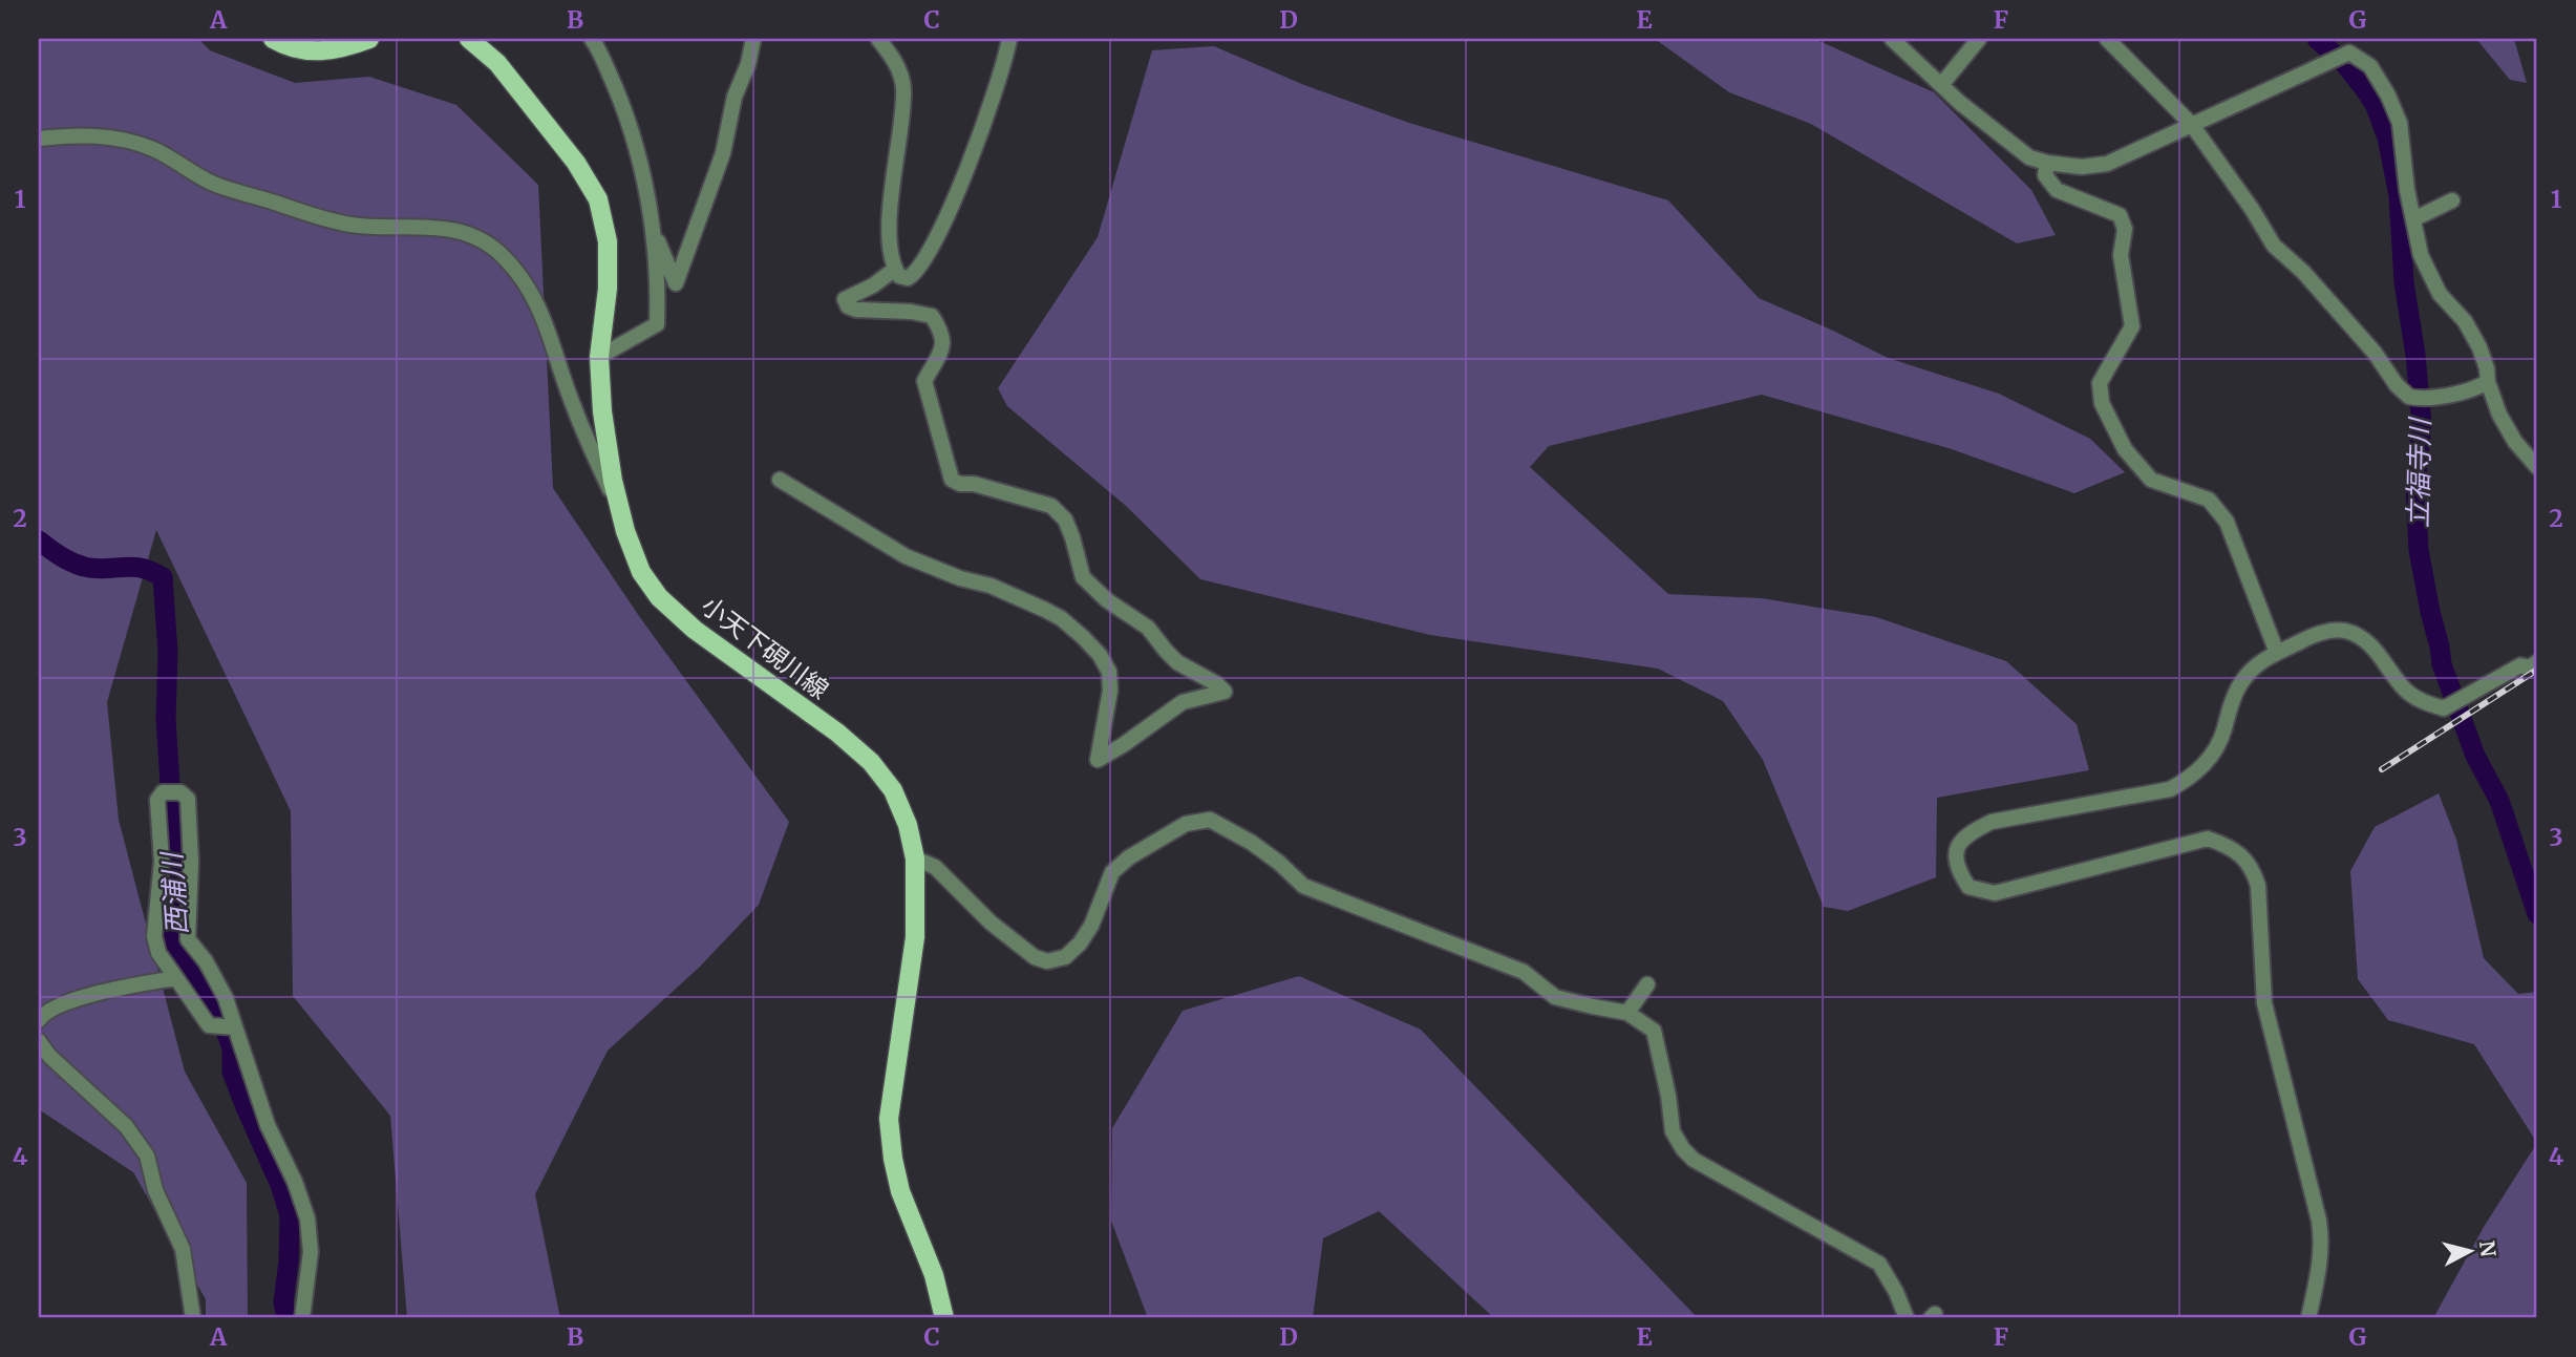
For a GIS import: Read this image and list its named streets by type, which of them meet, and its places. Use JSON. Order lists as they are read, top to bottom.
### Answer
{
  "streets": {
    "main road": ["小天下硯川線"]
  },
  "water": ["立福寺川", "西浦川"],
  "north": "right",
  "grid": {
    "columns": [
      "A",
      "B",
      "C",
      "D",
      "E",
      "F",
      "G"
    ],
    "rows": [
      "1",
      "2",
      "3",
      "4"
    ]
  }
}
